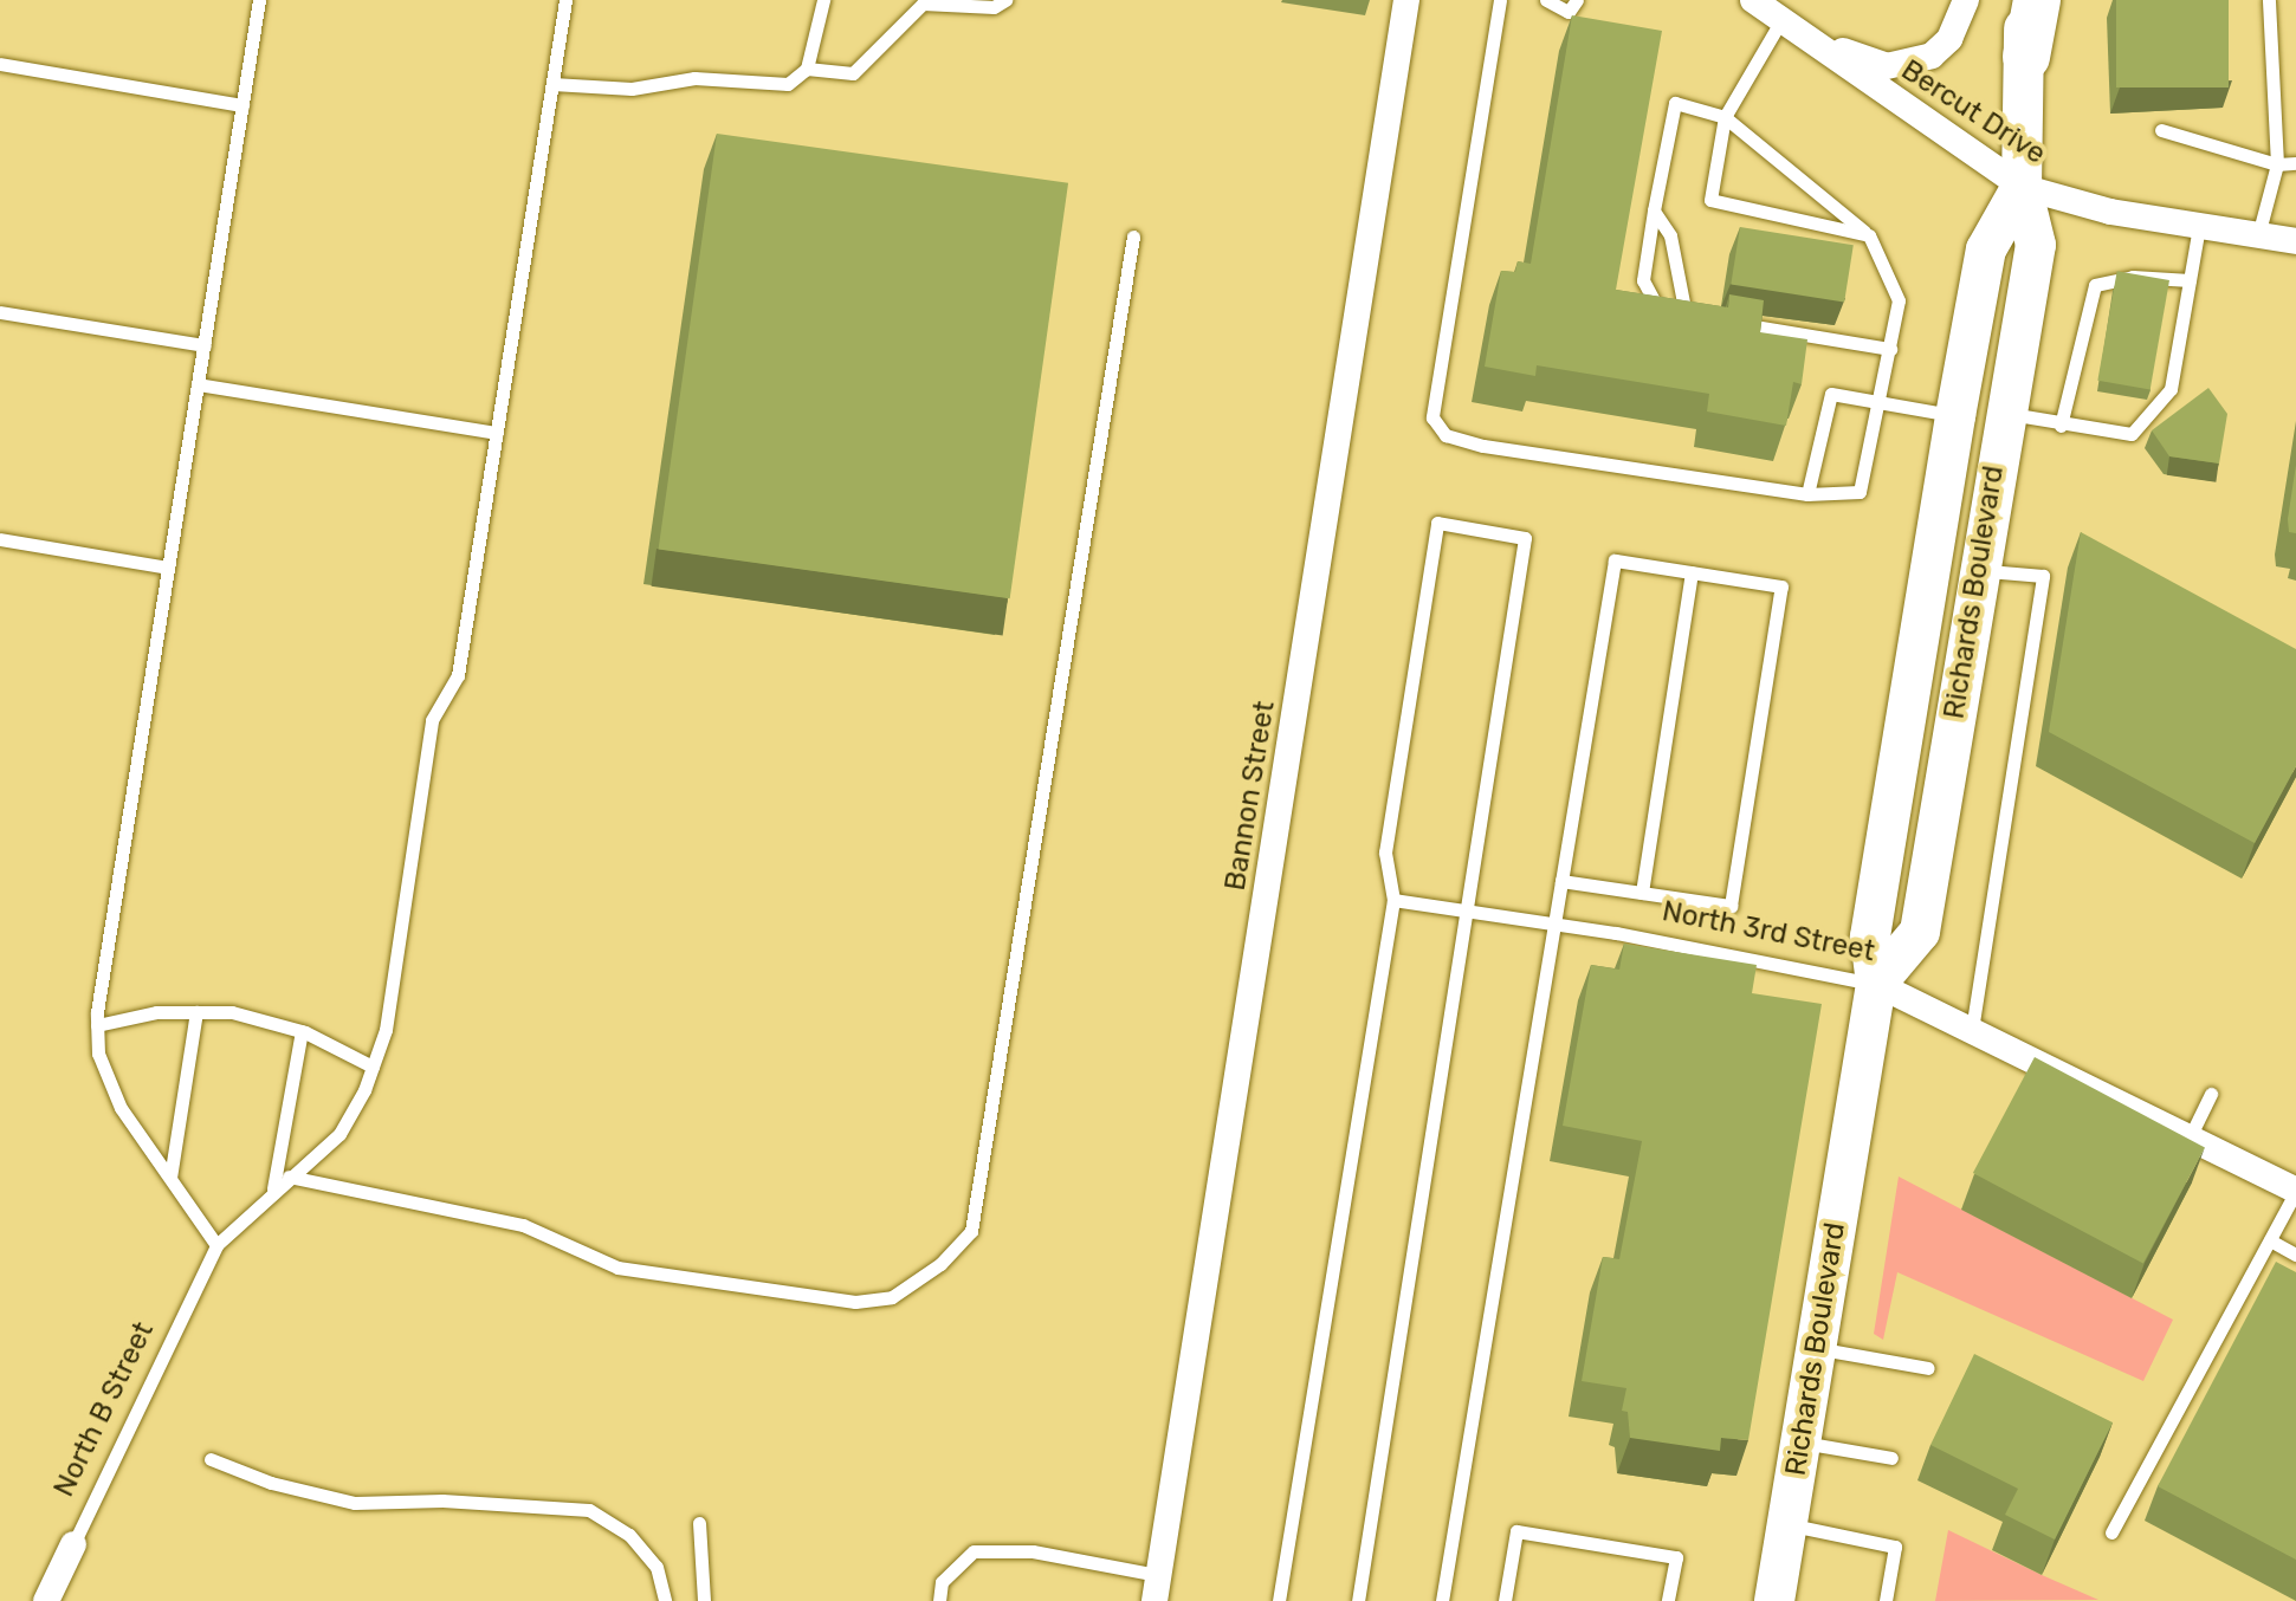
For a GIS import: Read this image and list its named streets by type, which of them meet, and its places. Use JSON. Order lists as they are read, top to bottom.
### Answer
{
  "streets": {
    "main road": ["Richards Boulevard"],
    "street": [
      "Bercut Drive",
      "Bannon Street",
      "North 3rd Street",
      "North B Street"
    ]
  },
  "crossings": [
    ["Bercut Drive", "Richards Boulevard"],
    ["Richards Boulevard", "North 3rd Street"]
  ]
}
